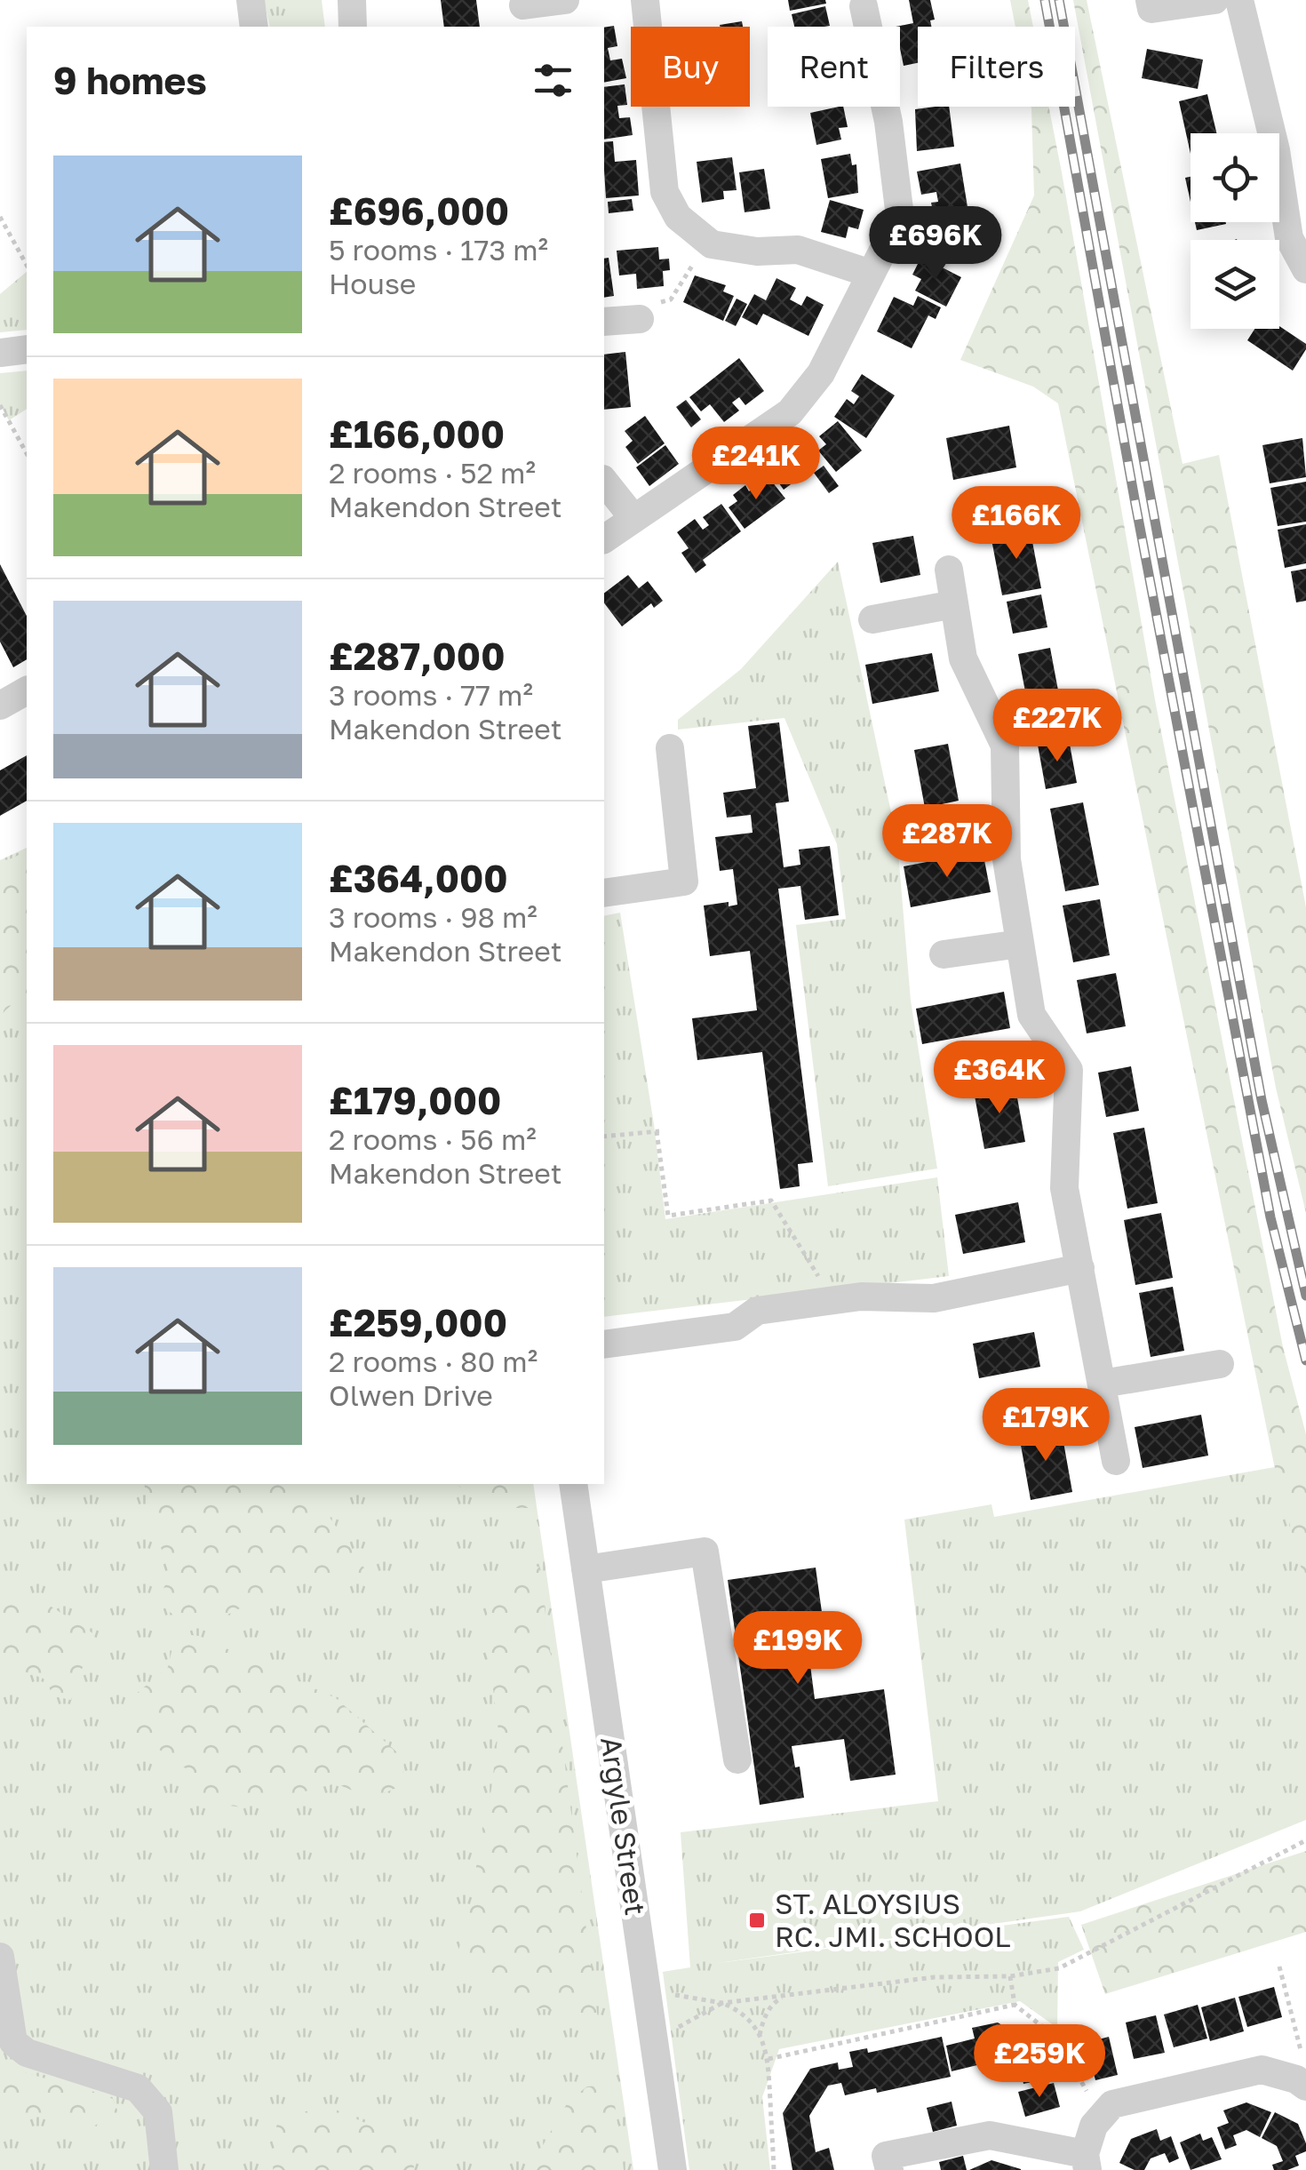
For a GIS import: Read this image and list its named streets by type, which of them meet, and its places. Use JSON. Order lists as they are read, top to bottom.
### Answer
{
  "streets": {
    "street": ["Argyle Street"]
  },
  "places": {
    "transit": ["ST. ALOYSIUS RC. JMI. SCHOOL"]
  },
  "page": {
    "chip": ["Buy", "Rent", "Filters"],
    "heading": "9 homes",
    "list": [
      {
        "name": "£696,000",
        "note": "5 rooms · 173 m² · House"
      },
      {
        "name": "£166,000",
        "note": "2 rooms · 52 m² · Makendon Street"
      },
      {
        "name": "£287,000",
        "note": "3 rooms · 77 m² · Makendon Street"
      },
      {
        "name": "£364,000",
        "note": "3 rooms · 98 m² · Makendon Street"
      },
      {
        "name": "£179,000",
        "note": "2 rooms · 56 m² · Makendon Street"
      },
      {
        "name": "£259,000",
        "note": "2 rooms · 80 m² · Olwen Drive"
      }
    ],
    "price": [
      "£696K",
      "£241K",
      "£166K",
      "£227K",
      "£287K",
      "£364K",
      "£179K",
      "£199K",
      "£259K"
    ]
  }
}
